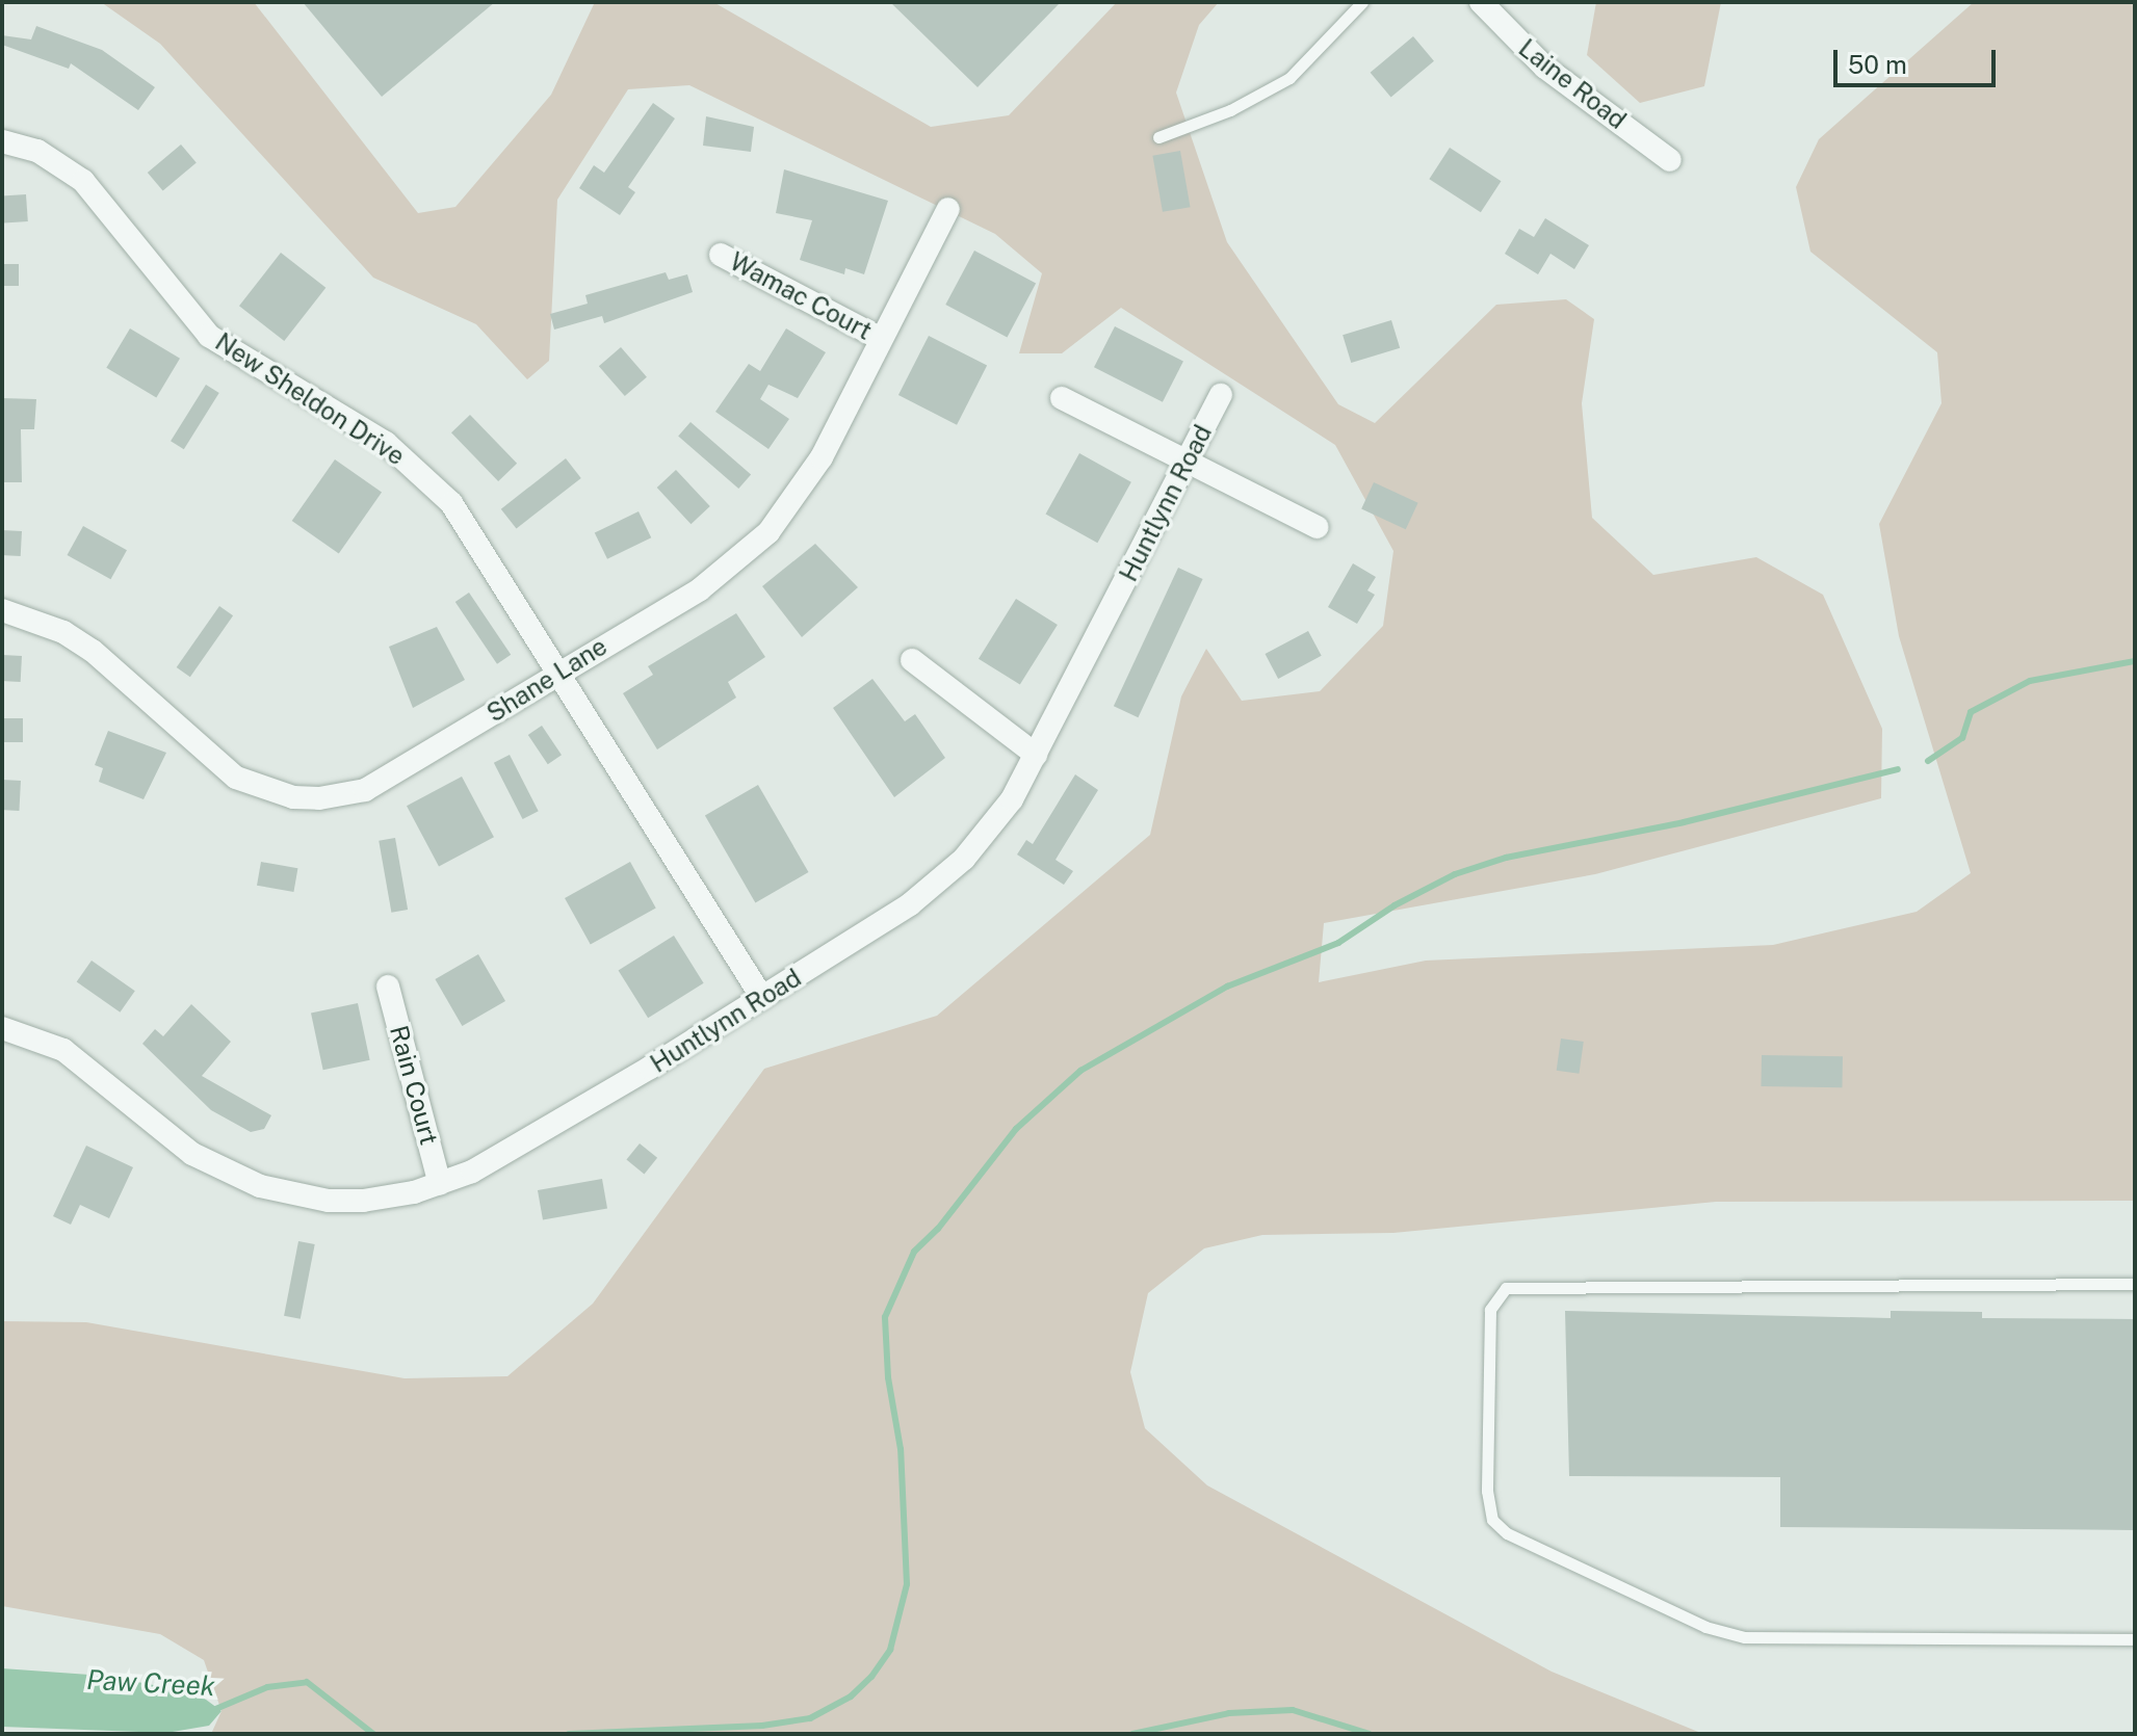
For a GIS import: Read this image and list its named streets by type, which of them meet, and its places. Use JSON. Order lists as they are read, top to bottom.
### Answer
{
  "streets": {
    "street": [
      "Laine Road",
      "Wamac Court",
      "New Sheldon Drive",
      "Huntlynn Road",
      "Shane Lane",
      "Rain Court"
    ]
  },
  "crossings": [
    ["Wamac Court", "Shane Lane"],
    ["New Sheldon Drive", "Huntlynn Road"],
    ["New Sheldon Drive", "Shane Lane"],
    ["Huntlynn Road", "Rain Court"]
  ],
  "water": ["Paw Creek"],
  "scale_bar": "50 m"
}
